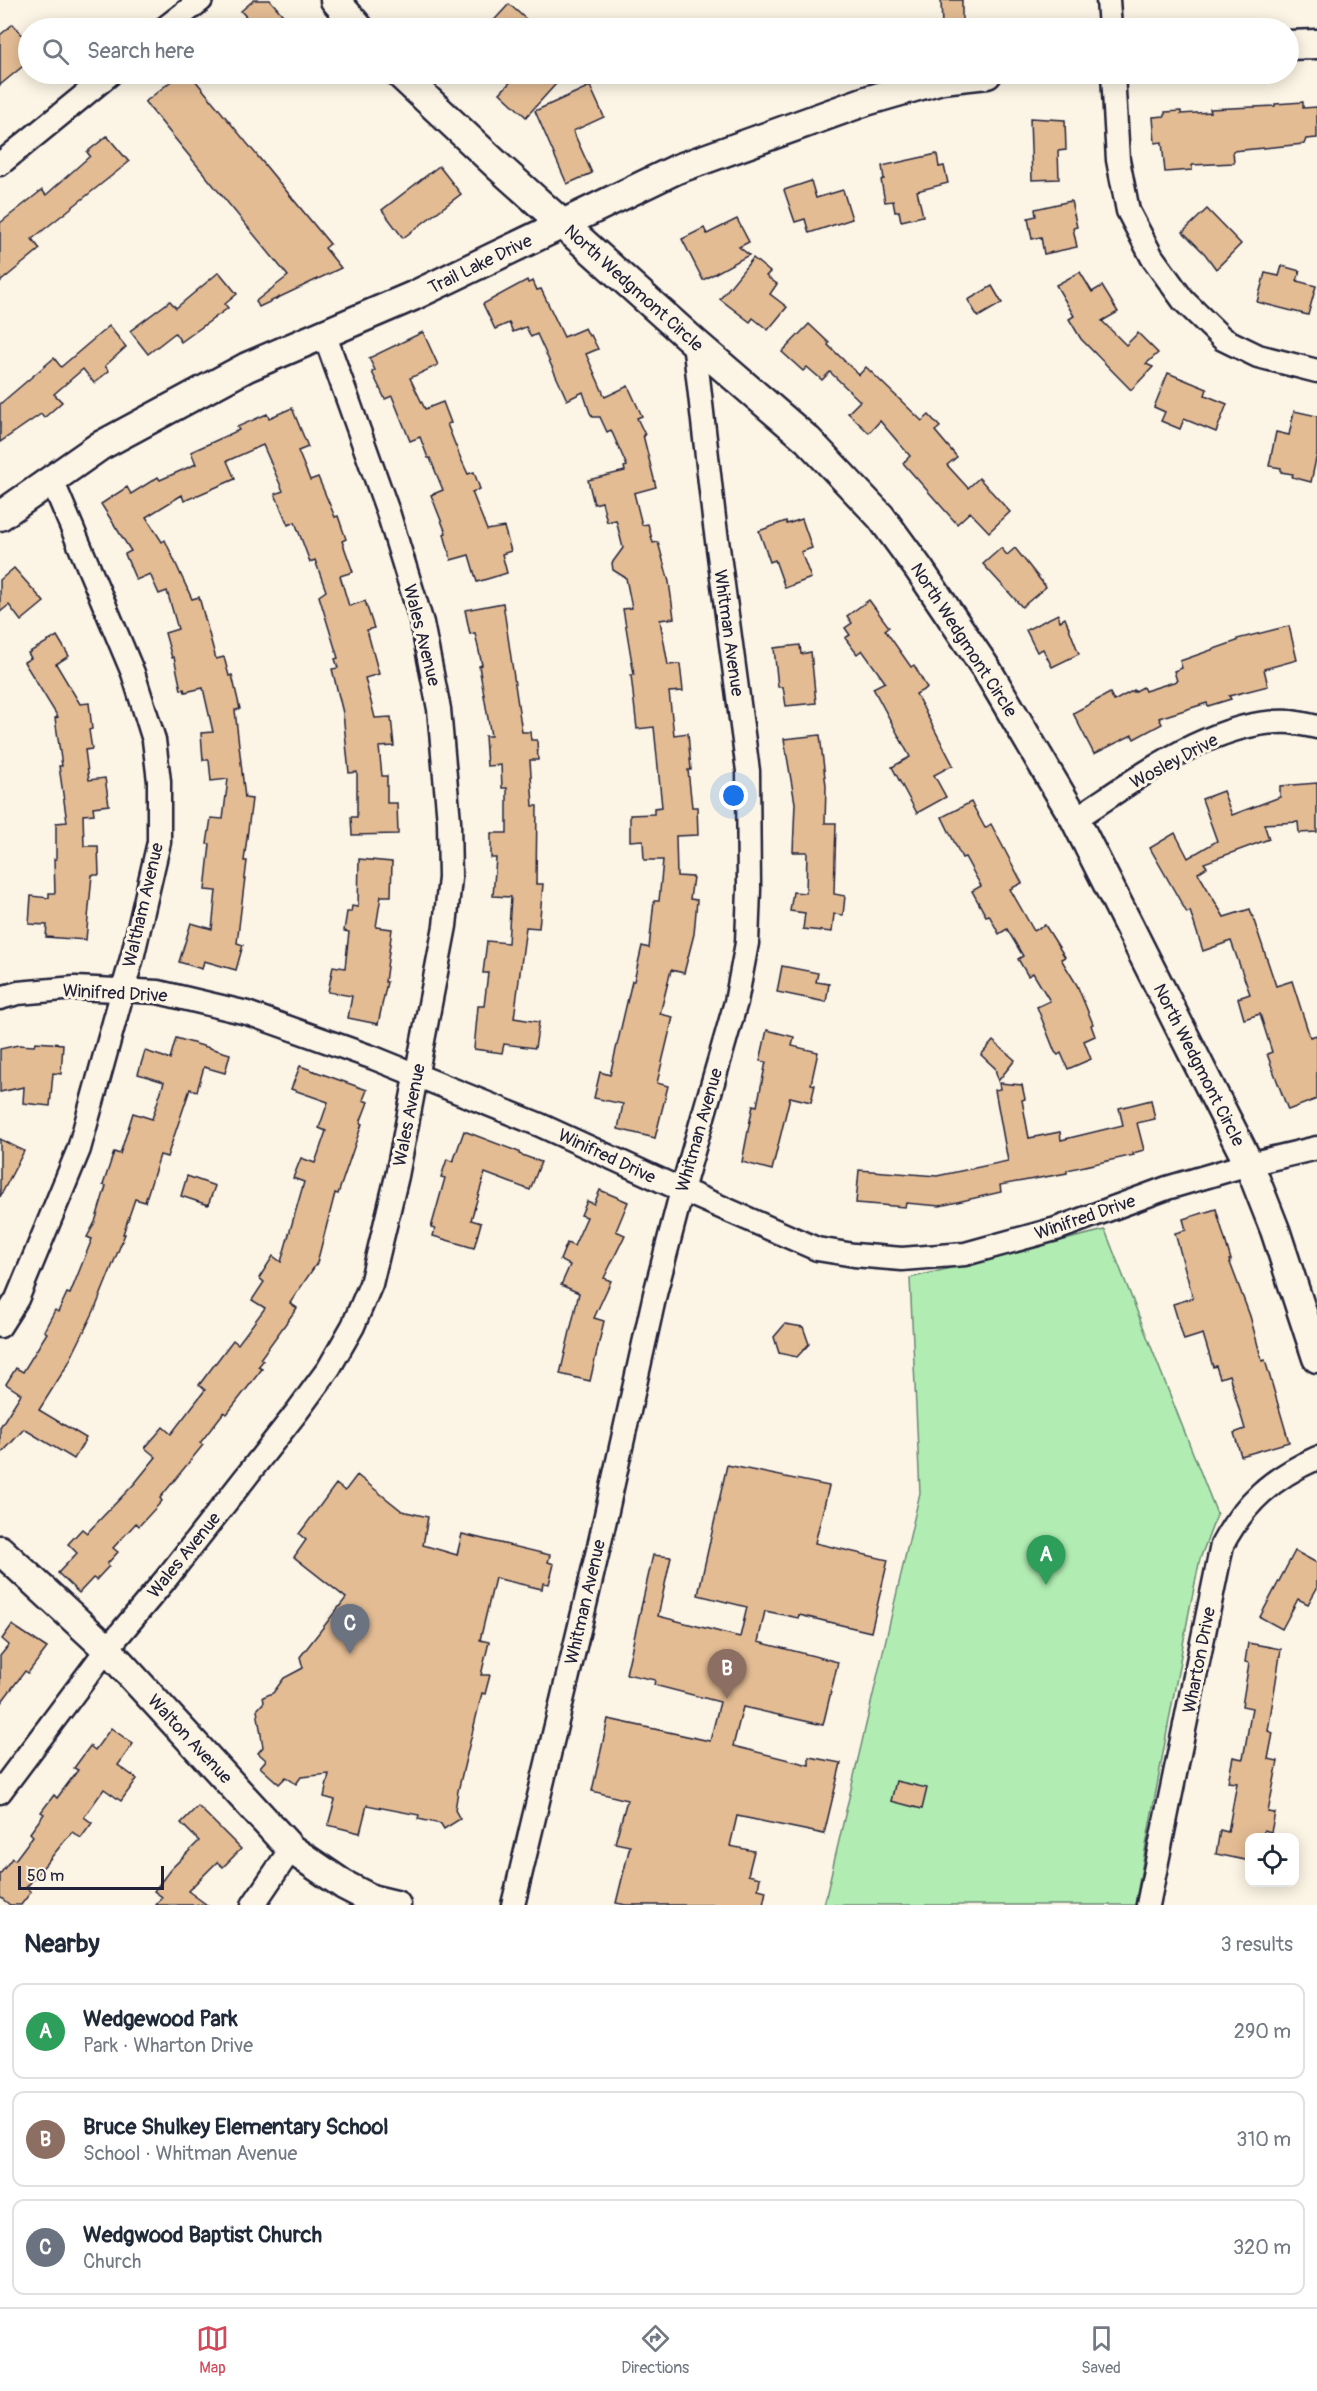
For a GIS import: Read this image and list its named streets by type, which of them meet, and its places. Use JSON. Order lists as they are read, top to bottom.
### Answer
{
  "streets": {
    "street": [
      "Trail Lake Drive",
      "North Wedgmont Circle",
      "Whitman Avenue",
      "Wales Avenue",
      "Wosley Drive",
      "Waltham Avenue",
      "Winifred Drive",
      "Wharton Drive",
      "Walton Avenue"
    ]
  },
  "crossings": [
    ["Trail Lake Drive", "North Wedgmont Circle"],
    ["Trail Lake Drive", "Wales Avenue"],
    ["Trail Lake Drive", "Waltham Avenue"],
    ["North Wedgmont Circle", "Whitman Avenue"],
    ["North Wedgmont Circle", "Wosley Drive"],
    ["North Wedgmont Circle", "Winifred Drive"],
    ["Whitman Avenue", "Winifred Drive"],
    ["Wales Avenue", "Winifred Drive"],
    ["Wales Avenue", "Walton Avenue"],
    ["Waltham Avenue", "Winifred Drive"]
  ],
  "scale_bar": "50 m",
  "page": {
    "search": "Search here",
    "pins": ["A", "C", "B"],
    "scale": "50 m",
    "heading": ["Nearby", "3 results"],
    "list": [
      {
        "mark": "A",
        "name": "Wedgewood Park",
        "note": "Park · Wharton Drive",
        "value": "290 m"
      },
      {
        "mark": "B",
        "name": "Bruce Shulkey Elementary School",
        "note": "School · Whitman Avenue",
        "value": "310 m"
      },
      {
        "mark": "C",
        "name": "Wedgwood Baptist Church",
        "note": "Church",
        "value": "320 m"
      }
    ],
    "nav": ["Map", "Directions", "Saved"]
  }
}
